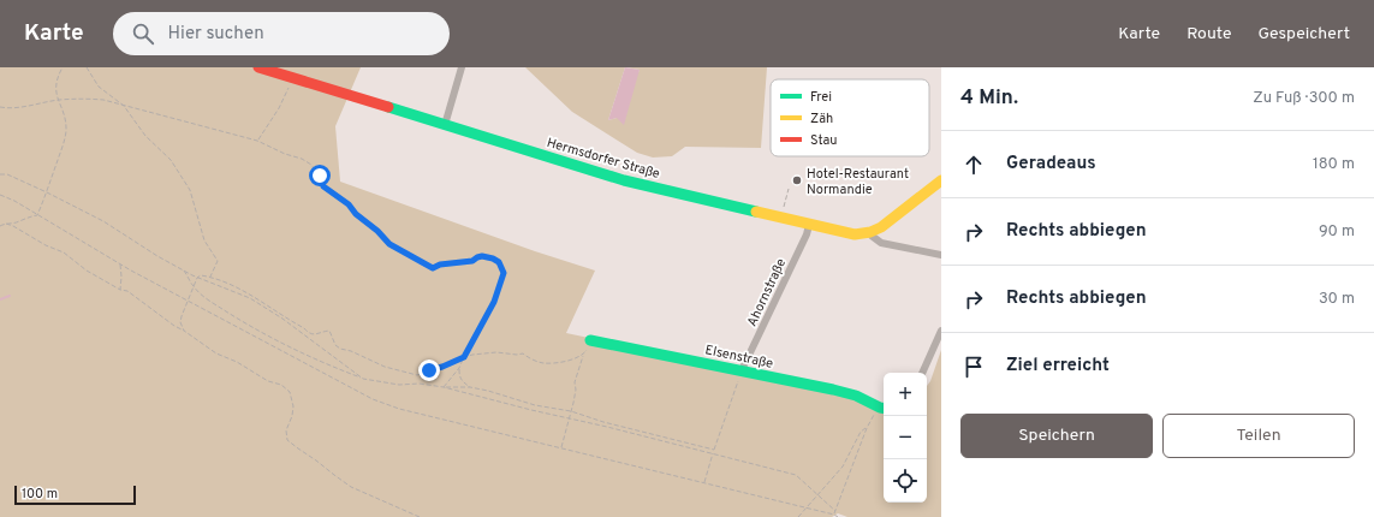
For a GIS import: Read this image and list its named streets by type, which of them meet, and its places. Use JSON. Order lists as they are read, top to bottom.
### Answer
{
  "streets": {
    "street": ["Hermsdorfer Straße", "Ahornstraße", "Elsenstraße"]
  },
  "crossings": [
    ["Hermsdorfer Straße", "Ahornstraße"],
    ["Ahornstraße", "Elsenstraße"]
  ],
  "places": ["Hotel-Restaurant Normandie"],
  "legend": ["Frei", "Zäh", "Stau"],
  "scale_bar": "100 m",
  "page": {
    "header": "Karte",
    "search": "Hier suchen",
    "nav": ["Karte", "Route", "Gespeichert"],
    "heading": ["4 Min.", "Zu Fuß · 300 m"],
    "list": [
      ["Geradeaus", "180 m"],
      ["Rechts abbiegen", "90 m"],
      ["Rechts abbiegen", "30 m"],
      "Ziel erreicht"
    ],
    "map_buttons": ["+", "−"],
    "buttons": ["Speichern", "Teilen"],
    "scale": "100 m"
  }
}
